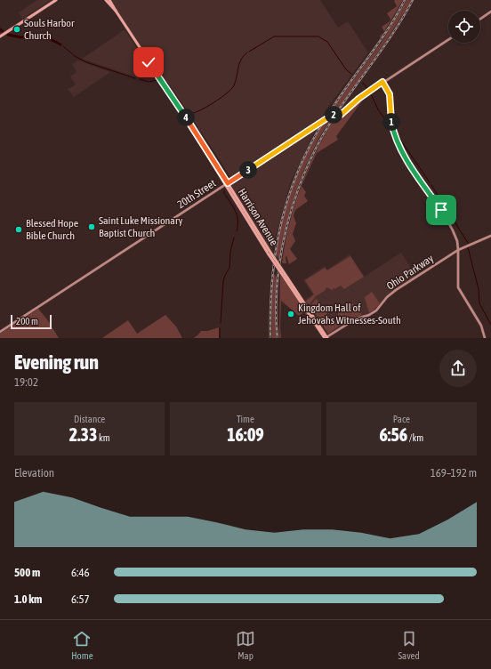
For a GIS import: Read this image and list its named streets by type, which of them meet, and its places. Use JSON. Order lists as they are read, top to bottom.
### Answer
{
  "streets": {
    "main road": ["Harrison Avenue"],
    "street": ["20th Street", "Ohio Parkway"]
  },
  "crossings": [
    ["20th Street", "Harrison Avenue"],
    ["Harrison Avenue", "Ohio Parkway"]
  ],
  "places": [
    "Souls Harbor Church",
    "Saint Luke Missionary Baptist Church",
    "Blessed Hope Bible Church",
    "Kingdom Hall of Jehovahs Witnesses-South"
  ],
  "scale_bar": "200 m",
  "page": {
    "pins": [
      "2",
      "4",
      "1",
      "3"
    ],
    "scale": "200 m",
    "heading": ["Evening run", "19:02"],
    "stats": [
      ["Distance", "2.33 km"],
      ["Time", "16:09"],
      ["Pace", "6:56 /km"]
    ],
    "chart": ["Elevation", "169–192 m"],
    "list": [
      {
        "name": "500 m",
        "note": "6:46"
      },
      {
        "name": "1.0 km",
        "note": "6:57"
      }
    ],
    "tabs": ["Home", "Map", "Saved"]
  }
}
